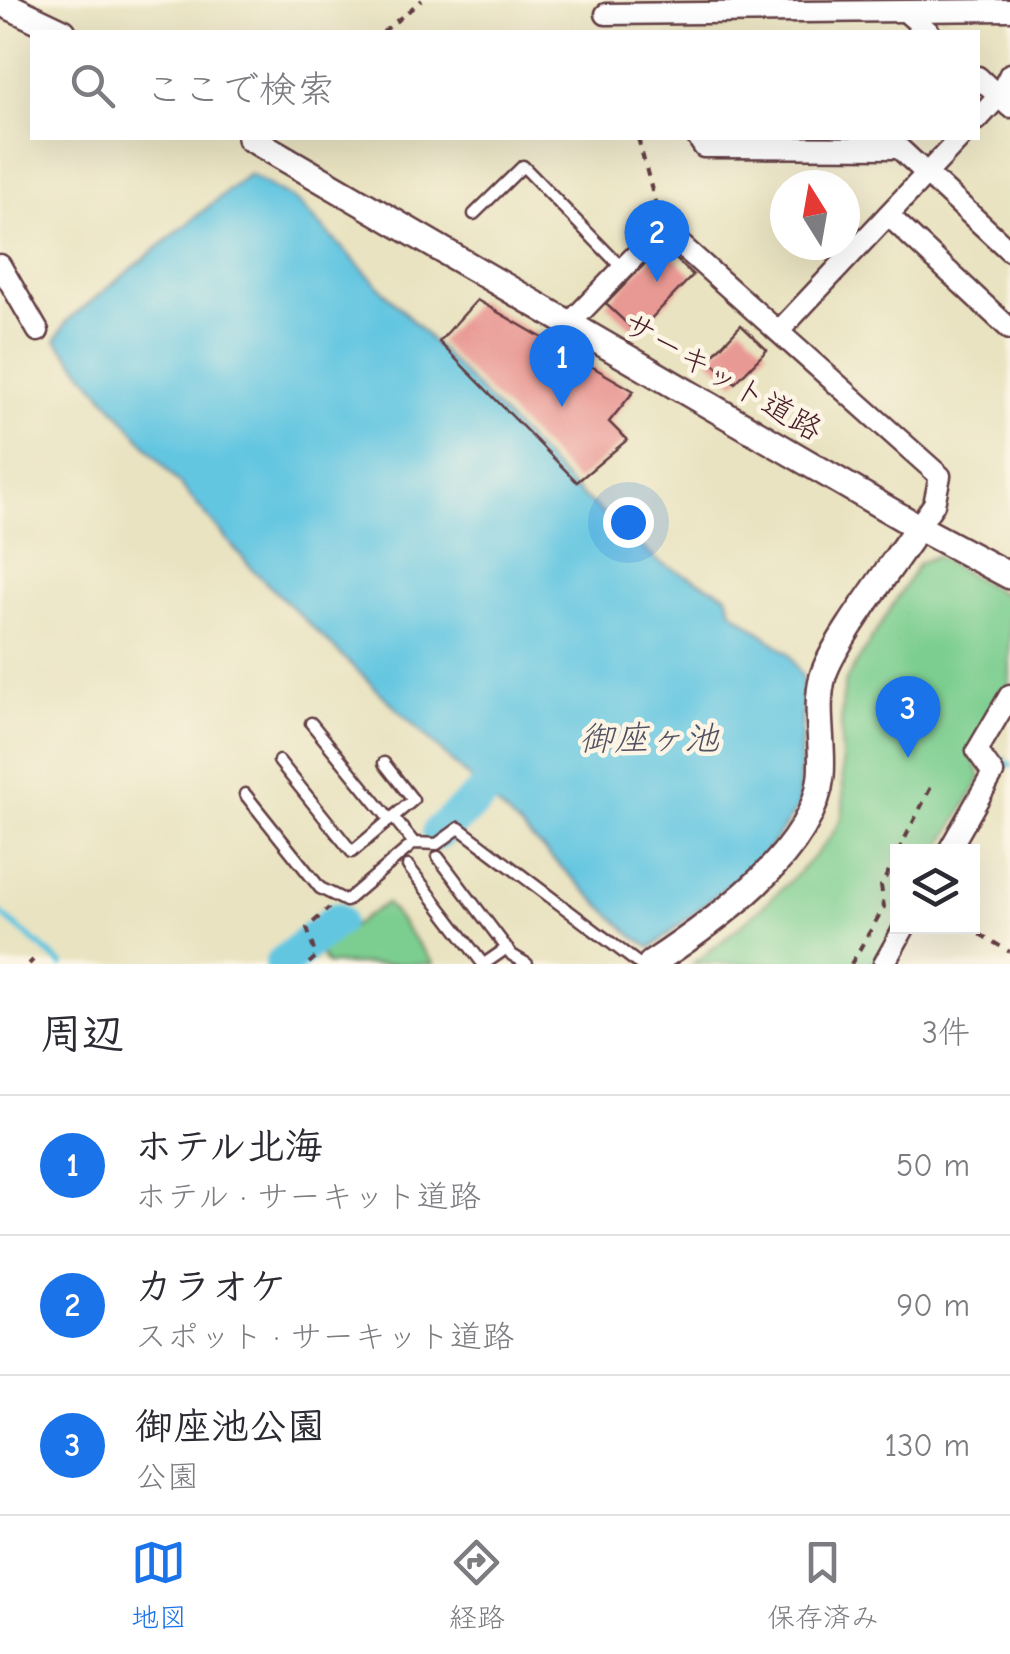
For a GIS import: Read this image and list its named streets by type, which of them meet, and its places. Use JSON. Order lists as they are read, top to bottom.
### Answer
{
  "streets": {
    "street": ["サーキット道路"]
  },
  "water": ["御座ヶ池"],
  "north": "top",
  "page": {
    "search": "ここで検索",
    "pins": ["2", "1", "3"],
    "heading": ["周辺", "3件"],
    "list": [
      {
        "mark": "1",
        "name": "ホテル北海",
        "note": "ホテル · サーキット道路",
        "value": "50 m"
      },
      {
        "mark": "2",
        "name": "カラオケ",
        "note": "スポット · サーキット道路",
        "value": "90 m"
      },
      {
        "mark": "3",
        "name": "御座池公園",
        "note": "公園",
        "value": "130 m"
      }
    ],
    "nav": ["地図", "経路", "保存済み"]
  }
}
